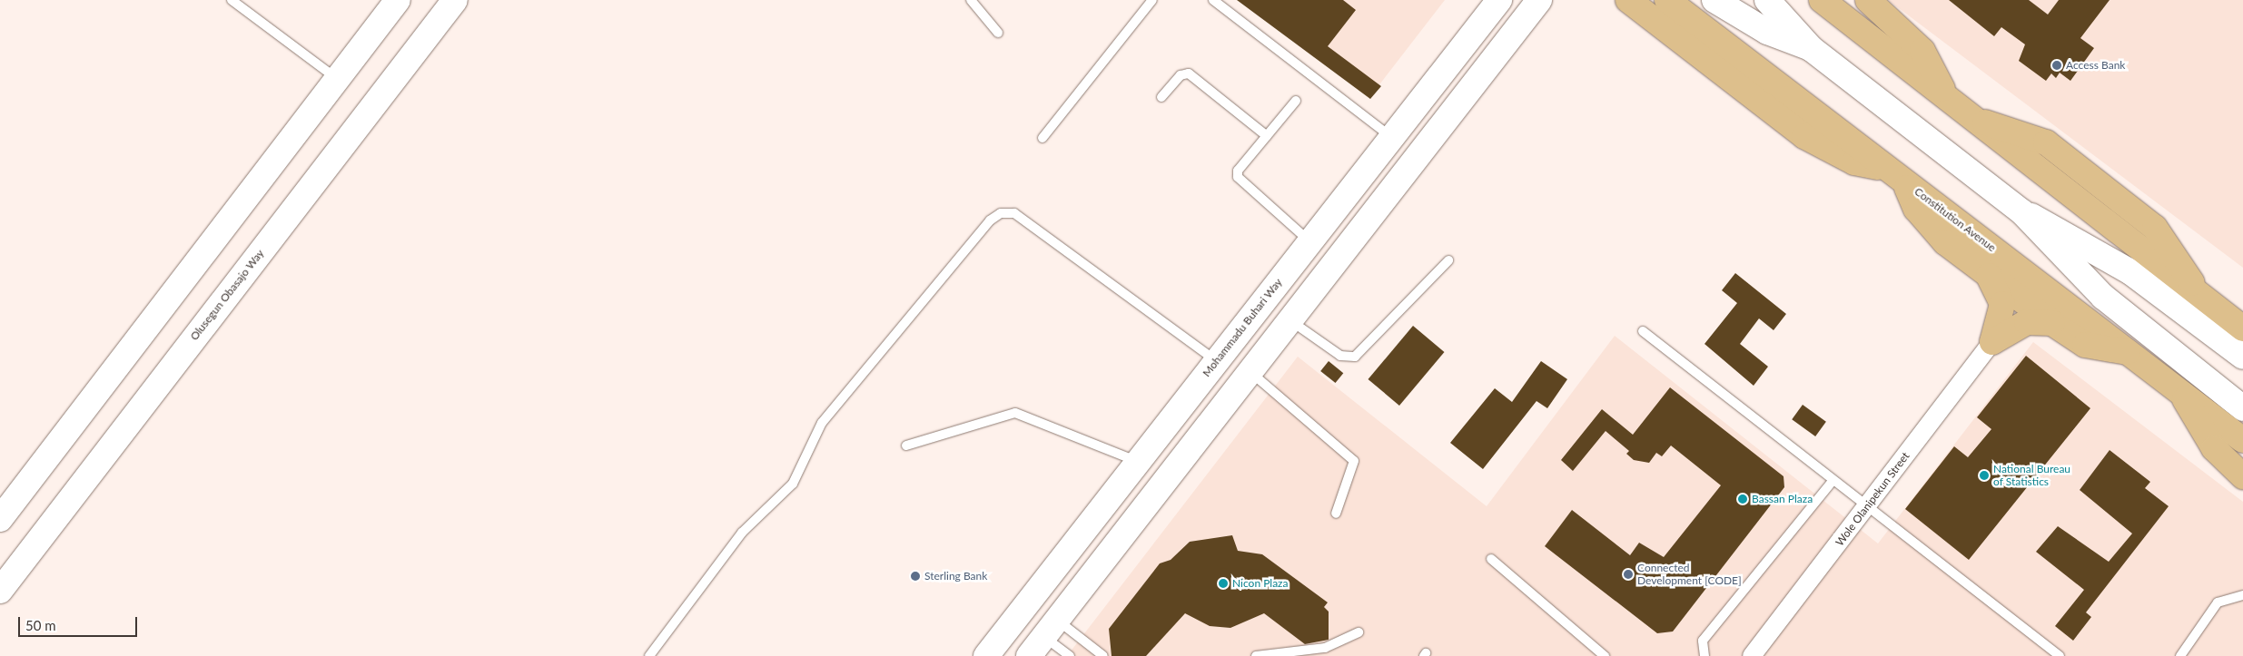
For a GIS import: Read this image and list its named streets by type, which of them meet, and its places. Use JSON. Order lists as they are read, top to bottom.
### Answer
{
  "streets": {
    "main road": ["Constitution Avenue", "Olusegun Obasajo Way", "Mohammadu Buhari Way"],
    "street": ["Wole Olanipekun Street"]
  },
  "places": [
    "Access Bank",
    "National Bureau of Statistics",
    "Bassan Plaza",
    "Connected Development [CODE]",
    "Sterling Bank",
    "Nicon Plaza"
  ],
  "scale_bar": "50 m"
}
